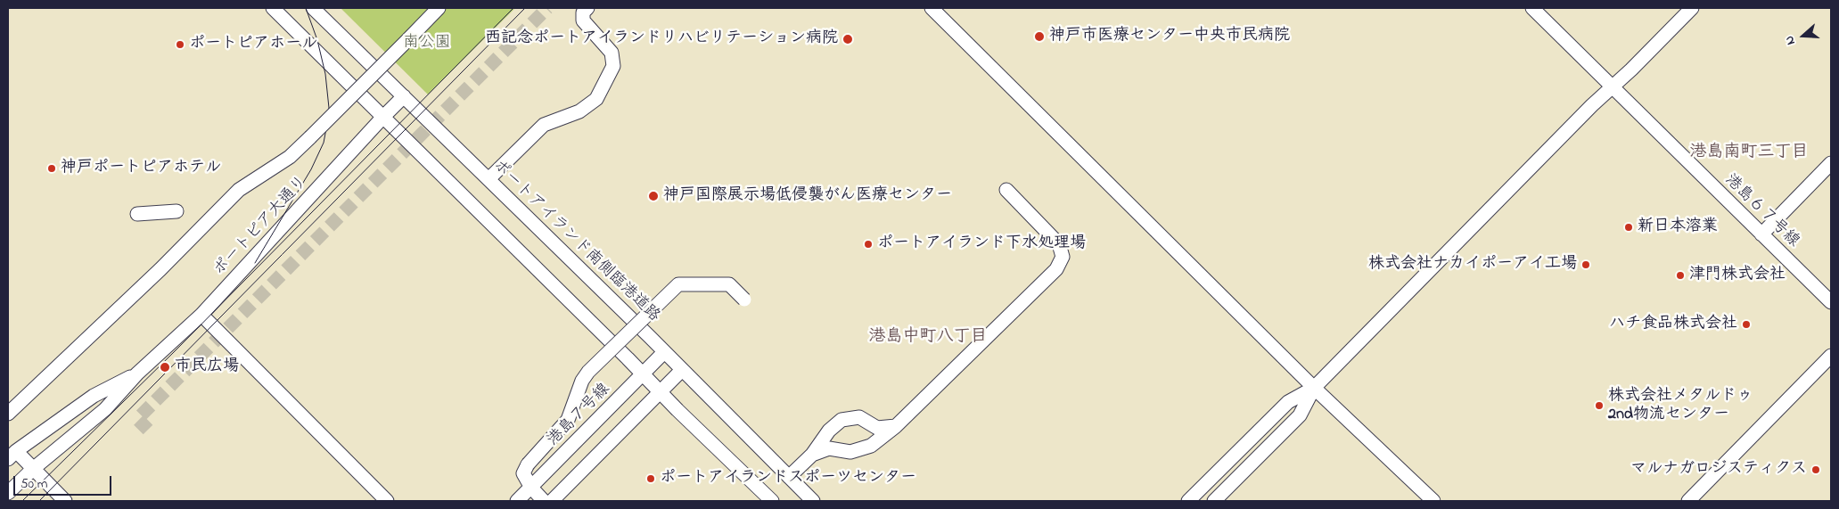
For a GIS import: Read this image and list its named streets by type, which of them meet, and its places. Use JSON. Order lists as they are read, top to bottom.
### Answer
{
  "streets": {
    "street": [
      "港島６７号線",
      "ポートピア大通り",
      "ポートアイランド南側臨港道路",
      "港島７号線"
    ]
  },
  "crossings": [
    ["ポートピア大通り", "ポートアイランド南側臨港道路"],
    ["ポートアイランド南側臨港道路", "港島７号線"]
  ],
  "districts": ["港島南町三丁目", "港島中町八丁目"],
  "parks": ["南公園"],
  "places": [
    "神戸市医療センター中央市民病院",
    "西記念ポートアイランドリハビリテーション病院",
    "ポートピアホール",
    "神戸ポートピアホテル",
    "神戸国際展示場低侵襲がん医療センター",
    "新日本溶業",
    "ポートアイランド下水処理場",
    "株式会社ナカイポーアイ工場",
    "津門株式会社",
    "ハチ食品株式会社",
    "市民広場",
    "株式会社メタルドゥ 2nd物流センター",
    "マルナガロジスティクス",
    "ポートアイランドスポーツセンター"
  ],
  "scale_bar": "50 m",
  "north": "left"
}
